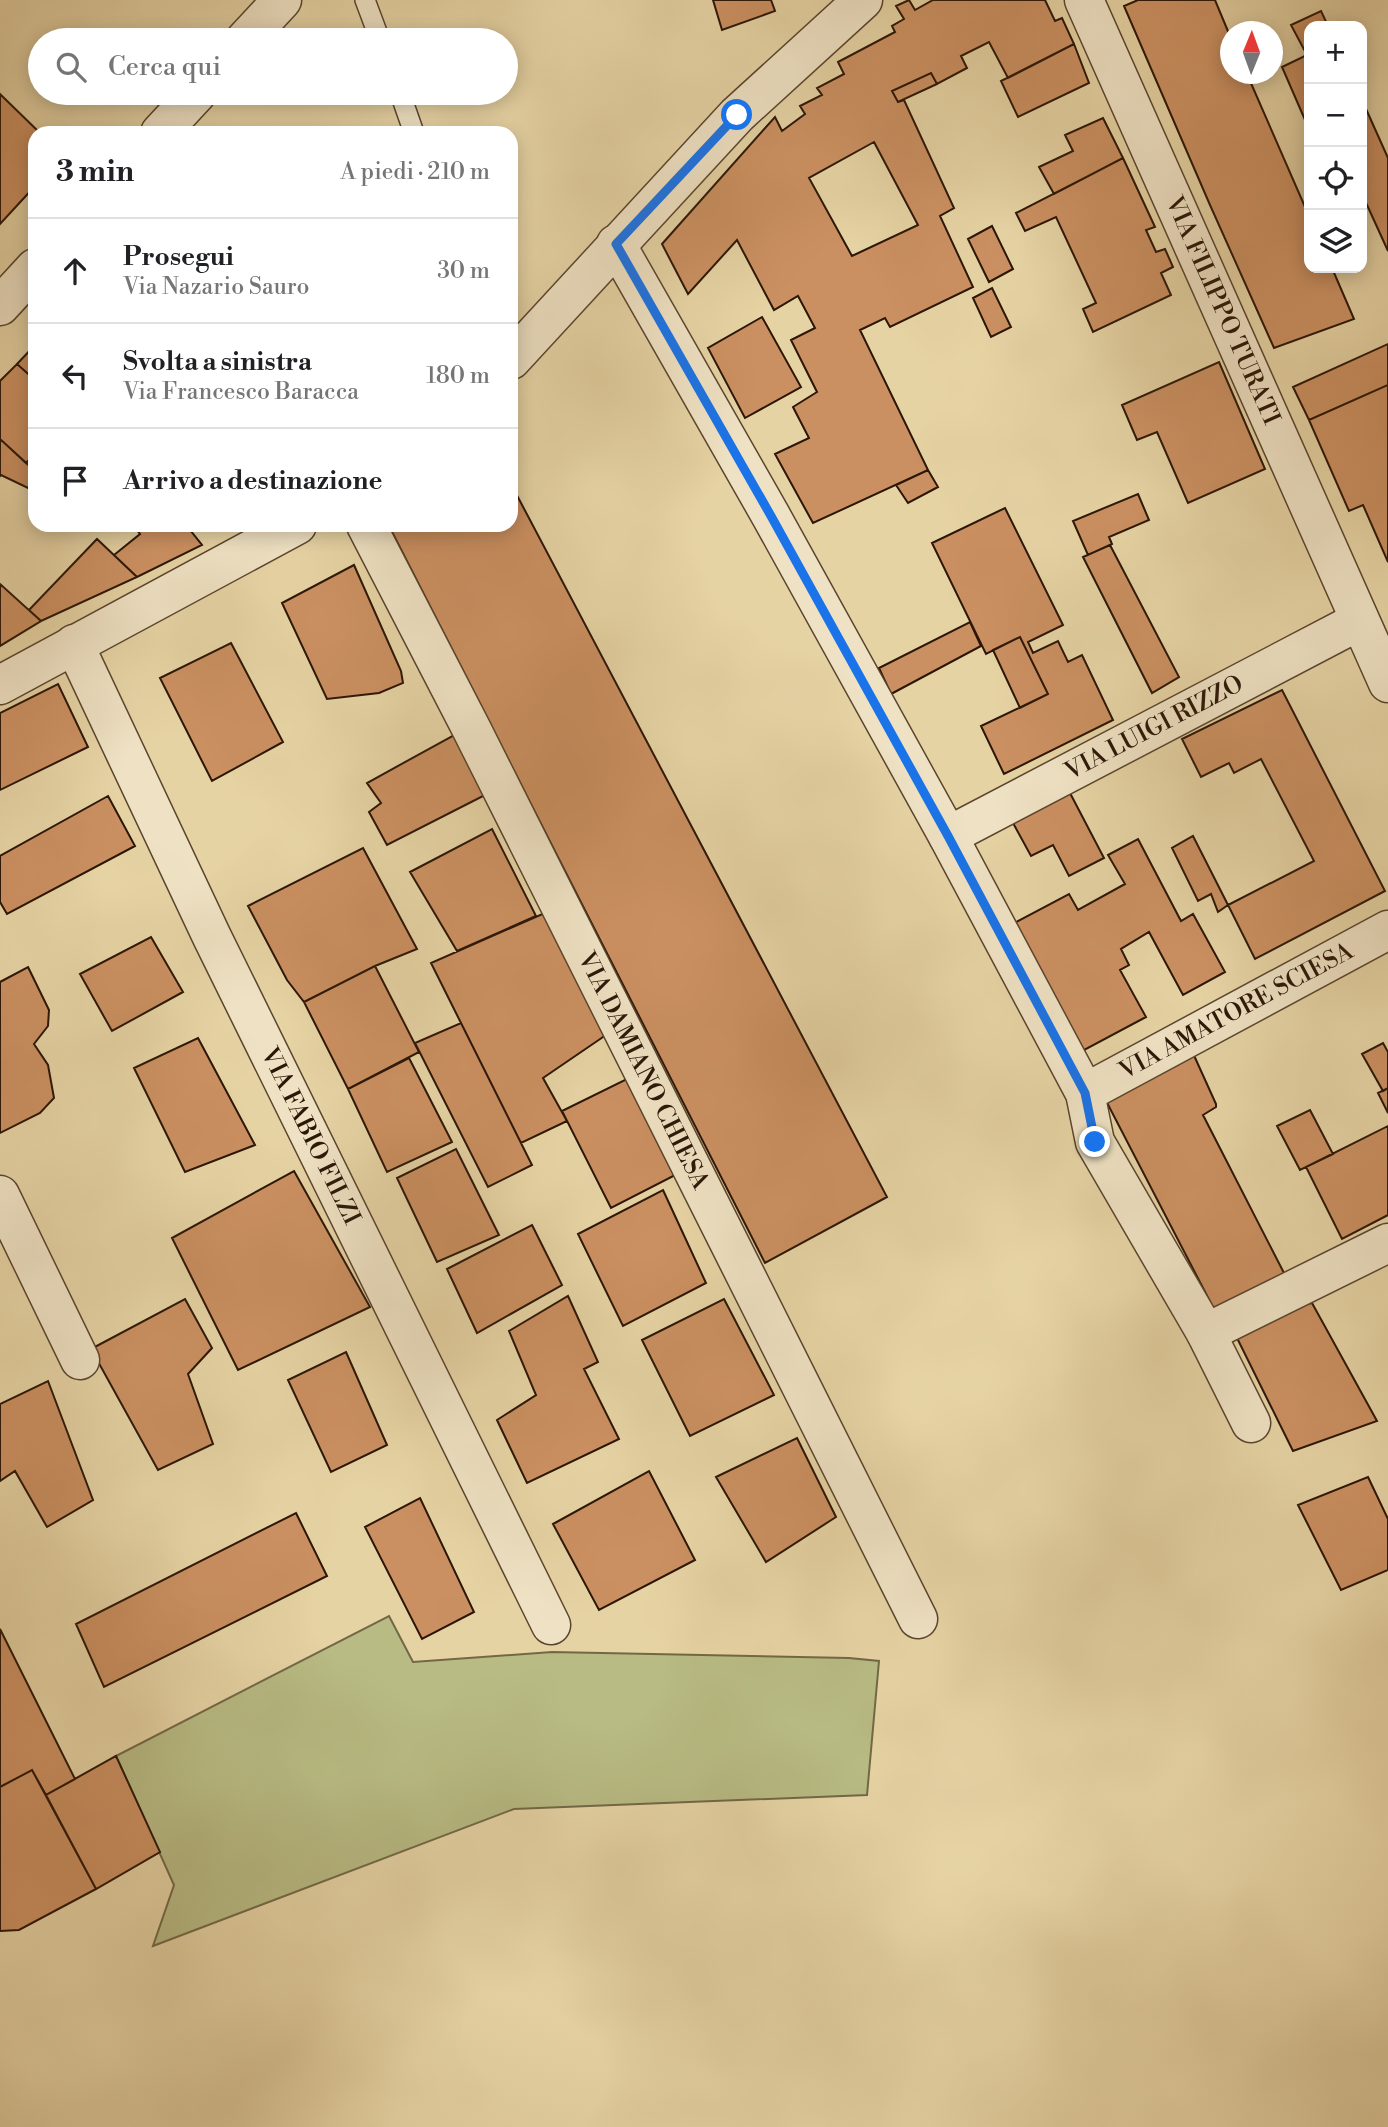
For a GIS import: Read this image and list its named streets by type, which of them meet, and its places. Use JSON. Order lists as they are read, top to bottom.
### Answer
{
  "streets": {
    "street": [
      "VIA FILIPPO TURATI",
      "VIA LUIGI RIZZO",
      "VIA AMATORE SCIESA",
      "VIA DAMIANO CHIESA",
      "VIA FABIO FILZI"
    ]
  },
  "crossings": [
    ["VIA FILIPPO TURATI", "VIA LUIGI RIZZO"]
  ],
  "north": "top",
  "page": {
    "map_buttons": ["+", "−"],
    "search": "Cerca qui",
    "heading": ["3 min", "A piedi · 210 m"],
    "list": [
      ["Prosegui", "Via Nazario Sauro", "30 m"],
      ["Svolta a sinistra", "Via Francesco Baracca", "180 m"],
      "Arrivo a destinazione"
    ]
  }
}
